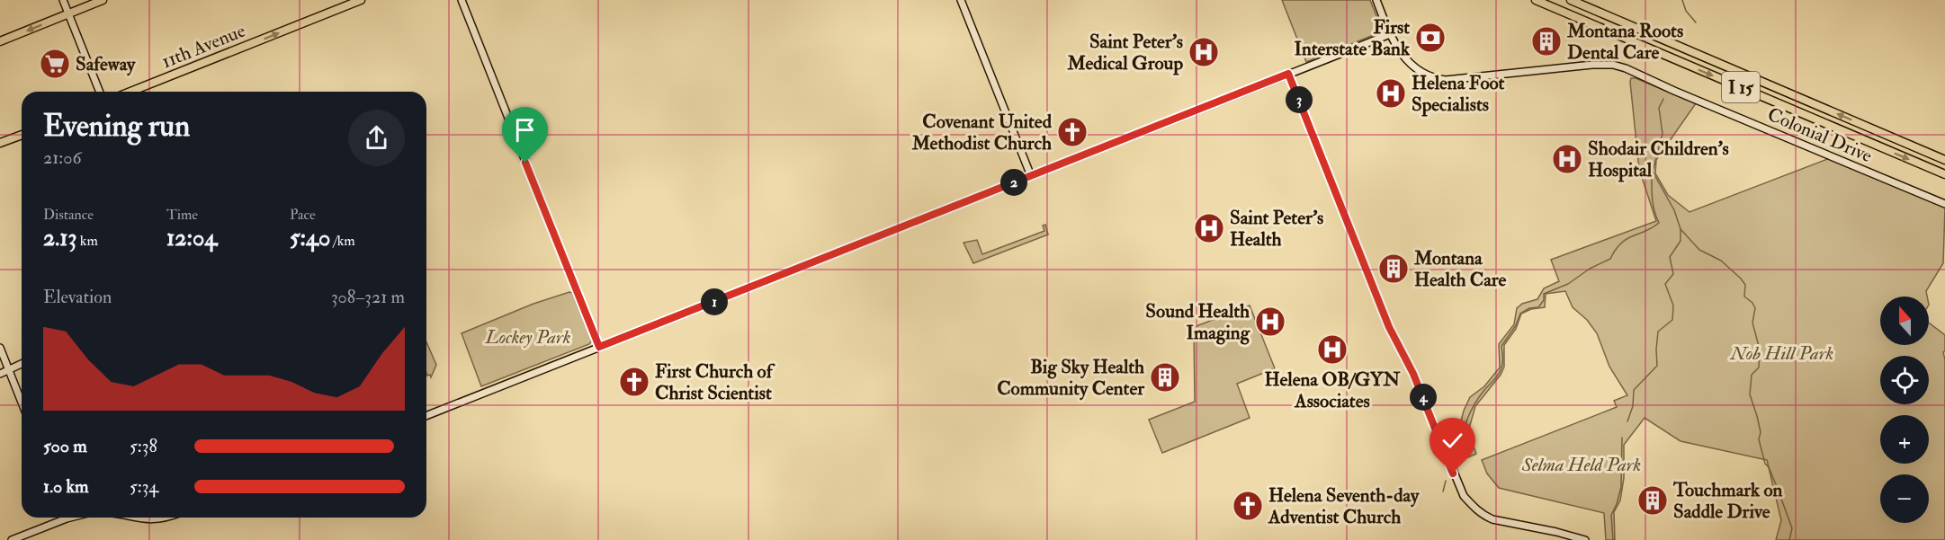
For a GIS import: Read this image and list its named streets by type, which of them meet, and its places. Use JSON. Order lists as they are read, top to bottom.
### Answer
{
  "streets": {
    "highway": ["11th Avenue", "I 15"],
    "street": ["Colonial Drive"]
  },
  "one_way": ["11th Avenue"],
  "parks": ["Lockey Park", "Nob Hill Park", "Selma Held Park"],
  "places": {
    "bank": ["First Interstate Bank"],
    "building": [
      "Montana Roots Dental Care",
      "Montana Health Care",
      "Big Sky Health Community Center",
      "Touchmark on Saddle Drive"
    ],
    "hospital": [
      "Saint Peter's Medical Group",
      "Helena Foot Specialists",
      "Shodair Children's Hospital",
      "Saint Peter's Health",
      "Sound Health Imaging",
      "Helena OB/GYN Associates"
    ],
    "supermarket": ["Safeway"],
    "church": ["Covenant United Methodist Church", "First Church of Christ Scientist", "Helena Seventh-day Adventist Church"]
  },
  "north": "top",
  "page": {
    "pins": [
      "3",
      "2",
      "1",
      "4"
    ],
    "heading": ["Evening run", "21:06"],
    "stats": [
      ["Distance", "2.13 km"],
      ["Time", "12:04"],
      ["Pace", "5:40 /km"]
    ],
    "chart": ["Elevation", "308–321 m"],
    "map_buttons": ["+", "−"],
    "list": [
      {
        "name": "500 m",
        "note": "5:38"
      },
      {
        "name": "1.0 km",
        "note": "5:34"
      }
    ]
  }
}
